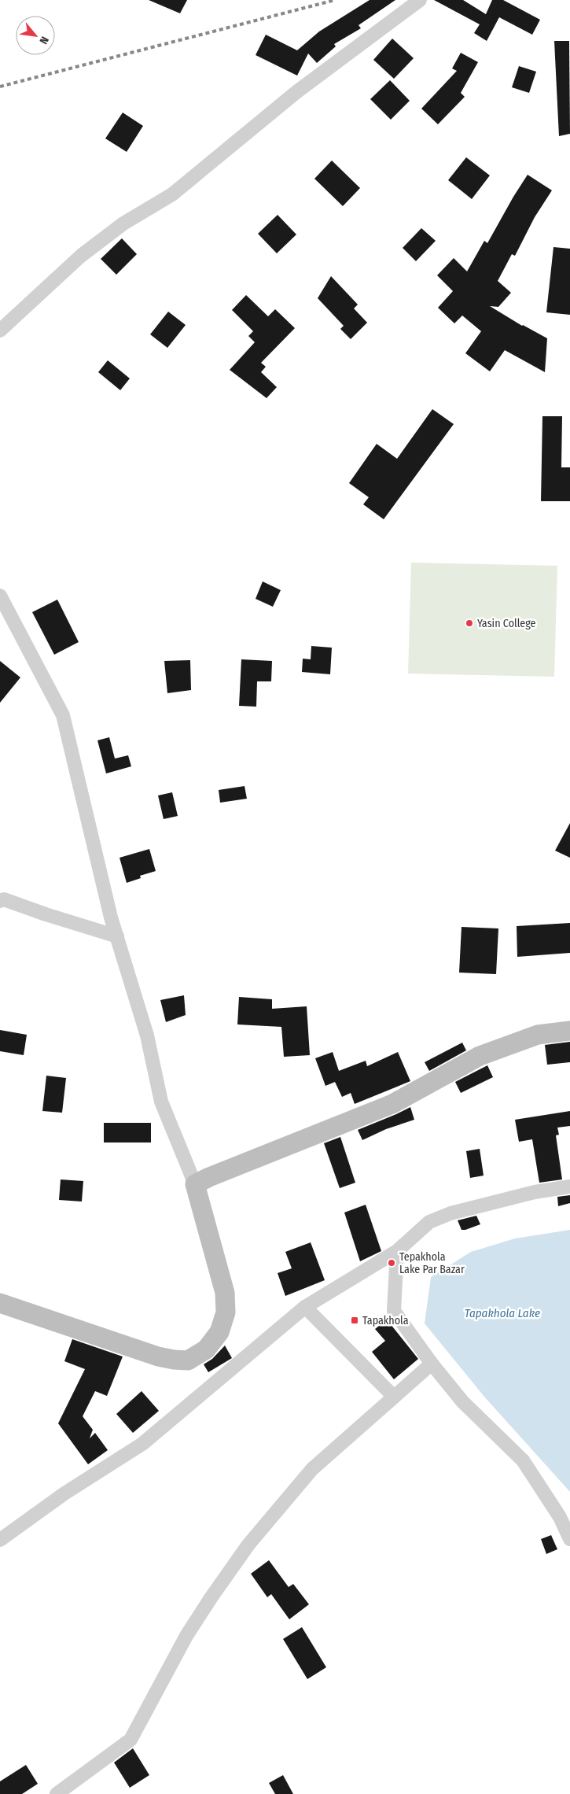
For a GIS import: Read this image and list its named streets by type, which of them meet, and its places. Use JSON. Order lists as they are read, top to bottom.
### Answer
{
  "water": ["Tapakhola Lake"],
  "places": {
    "other": ["Yasin College", "Tepakhola Lake Par Bazar"],
    "transit": ["Tapakhola"]
  },
  "north": "bottom right"
}
